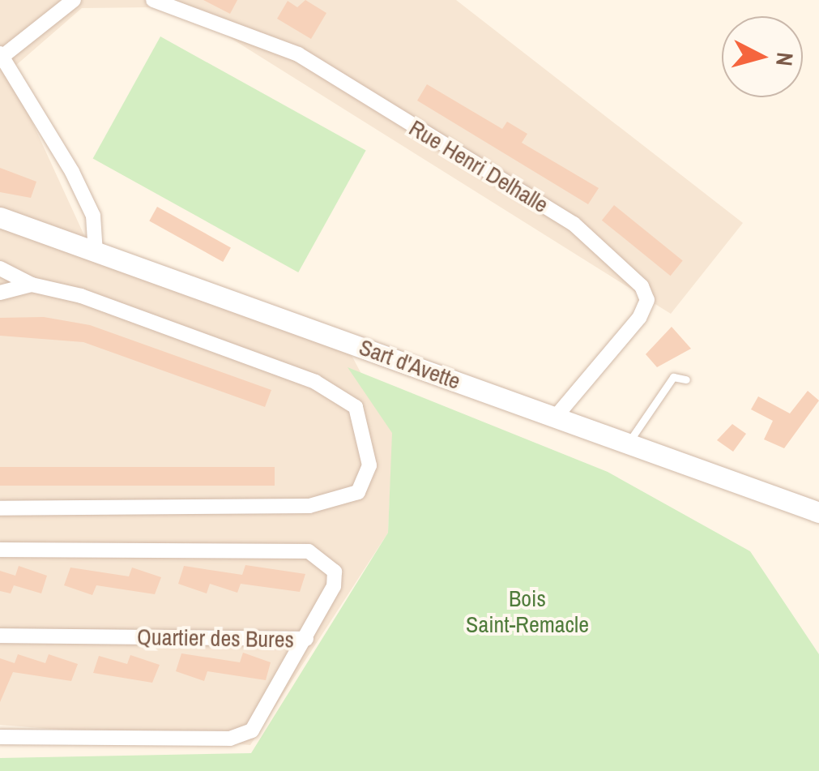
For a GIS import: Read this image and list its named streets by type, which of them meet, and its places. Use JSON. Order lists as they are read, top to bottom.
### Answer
{
  "streets": {
    "street": ["Rue Henri Delhalle", "Sart d'Avette", "Quartier des Bures"]
  },
  "crossings": [
    ["Rue Henri Delhalle", "Sart d'Avette"]
  ],
  "parks": ["Bois Saint-Remacle"],
  "north": "right"
}
